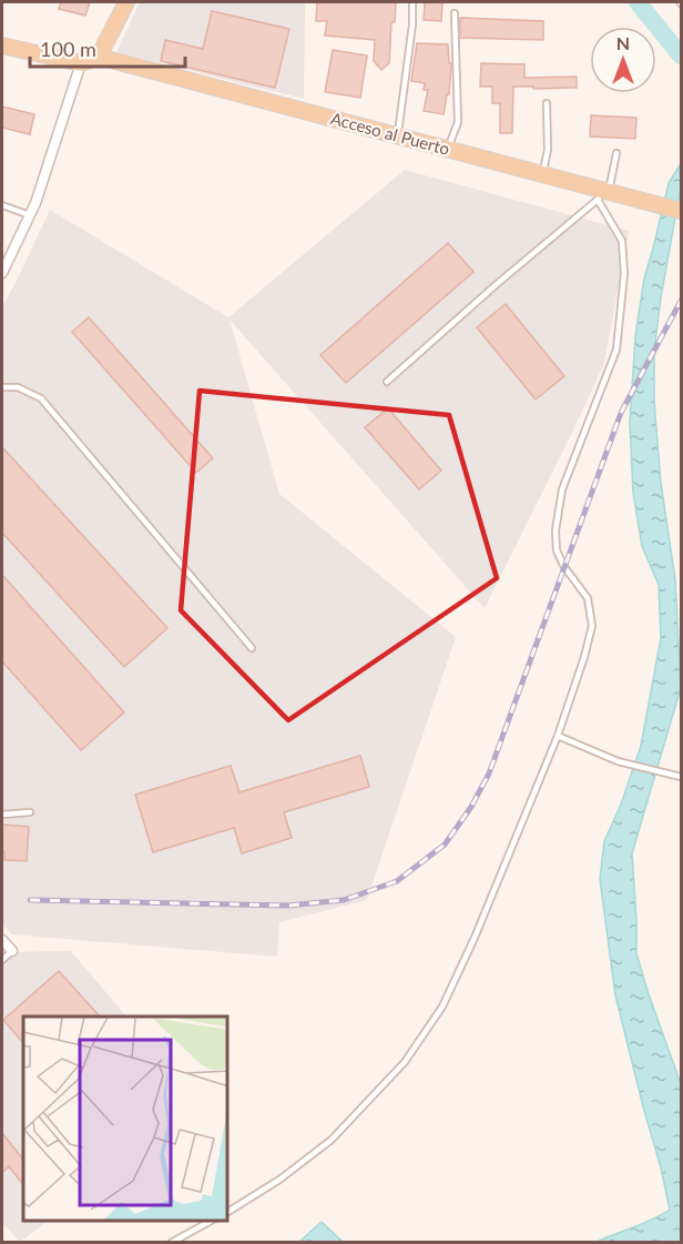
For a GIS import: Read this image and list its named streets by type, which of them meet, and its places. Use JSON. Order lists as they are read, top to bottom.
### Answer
{
  "streets": {
    "main road": ["Acceso al Puerto"]
  },
  "scale_bar": "100 m",
  "north": "top"
}
